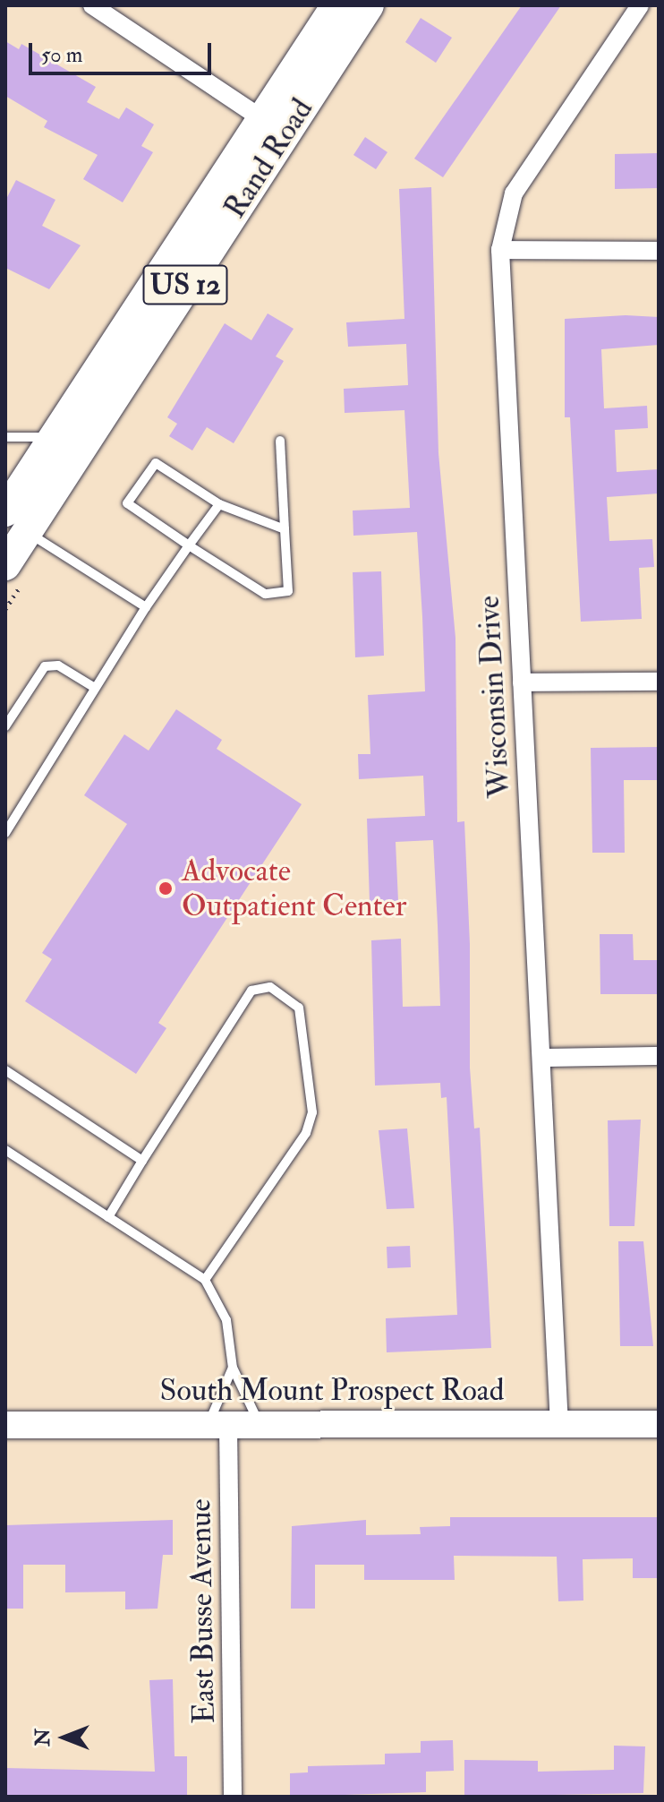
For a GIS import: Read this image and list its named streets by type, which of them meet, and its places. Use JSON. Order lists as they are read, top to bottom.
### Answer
{
  "streets": {
    "main road": ["Rand Road", "US 12", "South Mount Prospect Road"],
    "street": ["Wisconsin Drive", "East Busse Avenue"]
  },
  "crossings": [
    ["Wisconsin Drive", "South Mount Prospect Road"],
    ["South Mount Prospect Road", "East Busse Avenue"]
  ],
  "places": ["Advocate Outpatient Center"],
  "scale_bar": "50 m",
  "north": "left"
}
